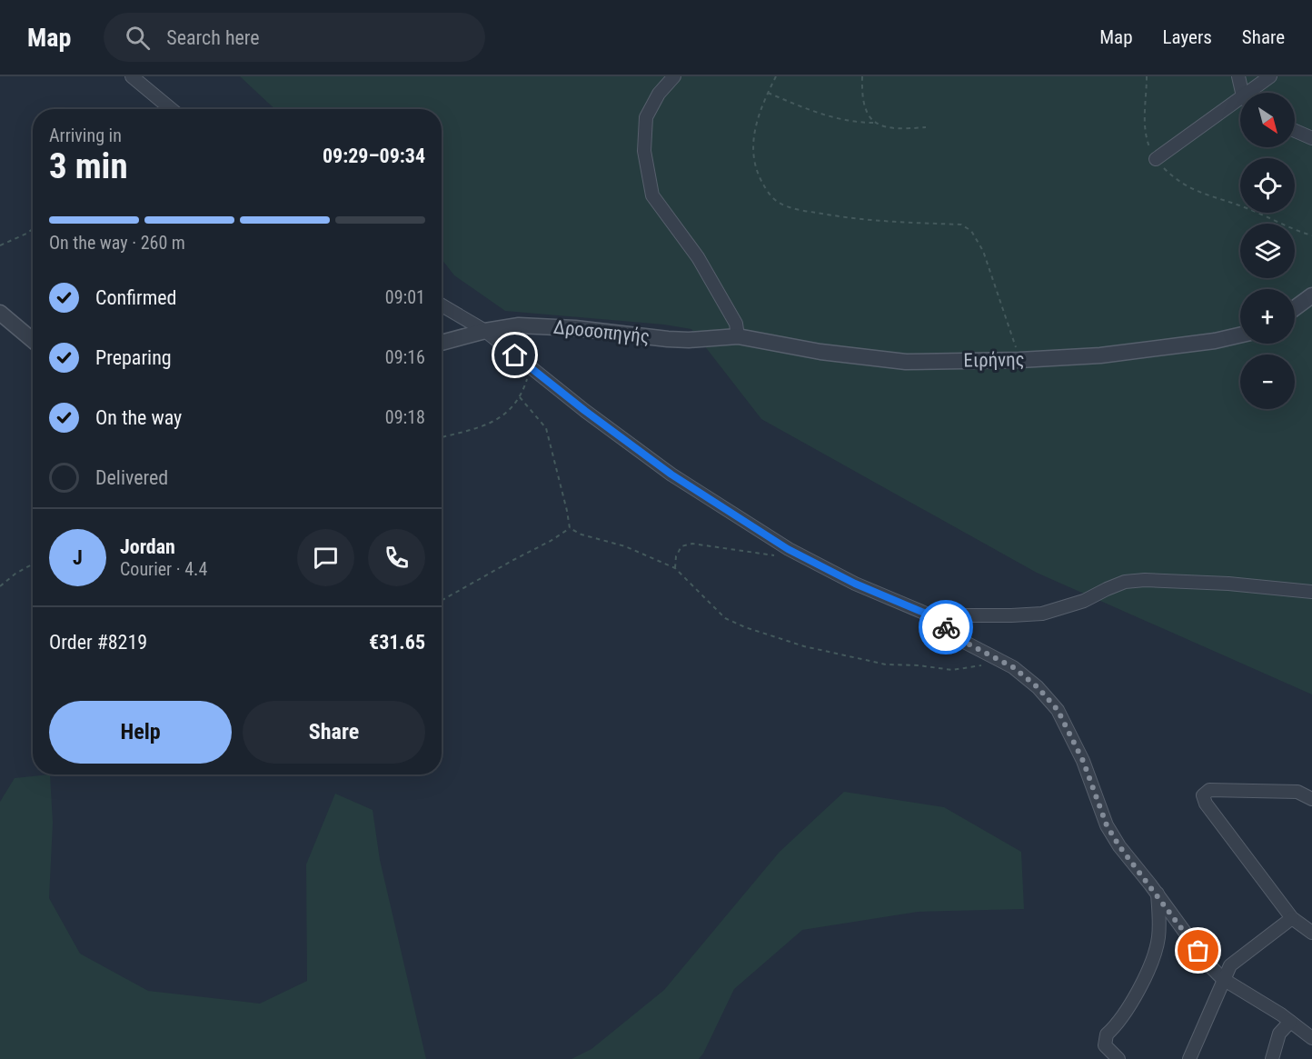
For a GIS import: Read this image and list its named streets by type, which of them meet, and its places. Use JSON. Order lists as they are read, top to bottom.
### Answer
{
  "streets": {
    "street": ["Δροσοπηγής", "Ειρήνης"]
  },
  "crossings": [
    ["Δροσοπηγής", "Ειρήνης"]
  ],
  "north": "bottom right",
  "page": {
    "header": "Map",
    "search": "Search here",
    "nav": ["Map", "Layers", "Share"],
    "map_buttons": ["+", "−"],
    "heading": ["3 min", "Arriving in", "09:29–09:34"],
    "panel": [
      "Jordan",
      "Courier · 4.4",
      "Order #8219",
      "€31.65"
    ],
    "bar": "On the way · 260 m",
    "list": [
      ["Confirmed", "09:01"],
      ["Preparing", "09:16"],
      ["On the way", "09:18"],
      "Delivered"
    ],
    "round": "J",
    "buttons": ["Help", "Share"]
  }
}
